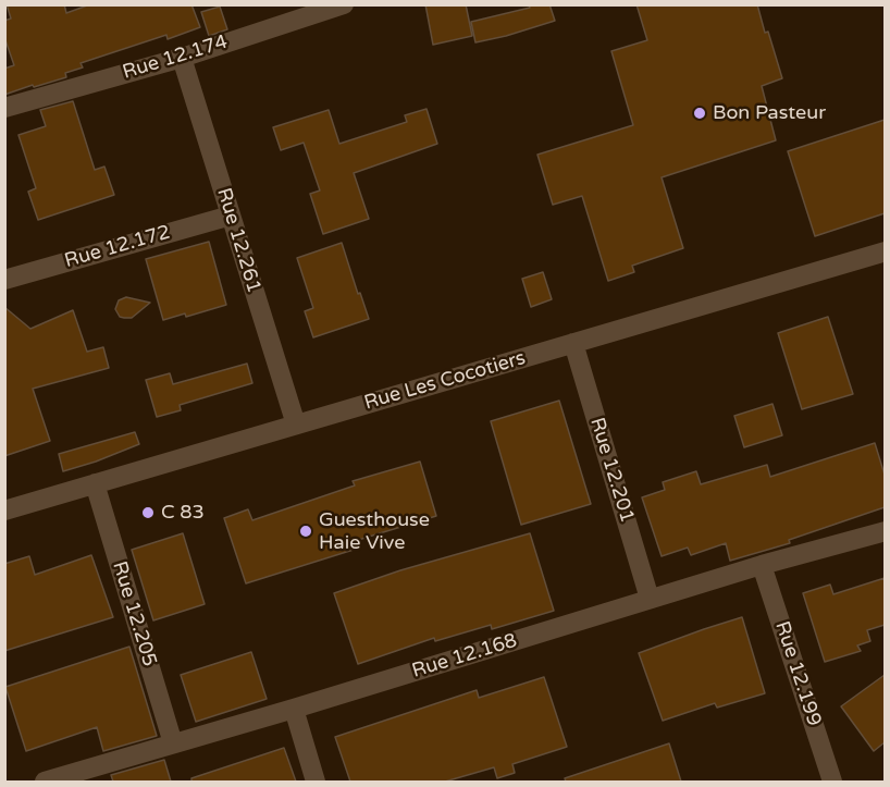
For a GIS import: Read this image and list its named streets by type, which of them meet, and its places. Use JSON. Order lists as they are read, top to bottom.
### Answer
{
  "streets": {
    "street": [
      "Rue 12.174",
      "Rue 12.261",
      "Rue 12.172",
      "Rue Les Cocotiers",
      "Rue 12.201",
      "Rue 12.205",
      "Rue 12.168",
      "Rue 12.199"
    ]
  },
  "crossings": [
    ["Rue 12.174", "Rue 12.261"],
    ["Rue 12.261", "Rue 12.172"],
    ["Rue 12.261", "Rue Les Cocotiers"],
    ["Rue Les Cocotiers", "Rue 12.201"],
    ["Rue Les Cocotiers", "Rue 12.205"],
    ["Rue 12.201", "Rue 12.168"],
    ["Rue 12.205", "Rue 12.168"],
    ["Rue 12.168", "Rue 12.199"]
  ],
  "places": ["Bon Pasteur", "C 83", "Guesthouse Haie Vive"]
}
